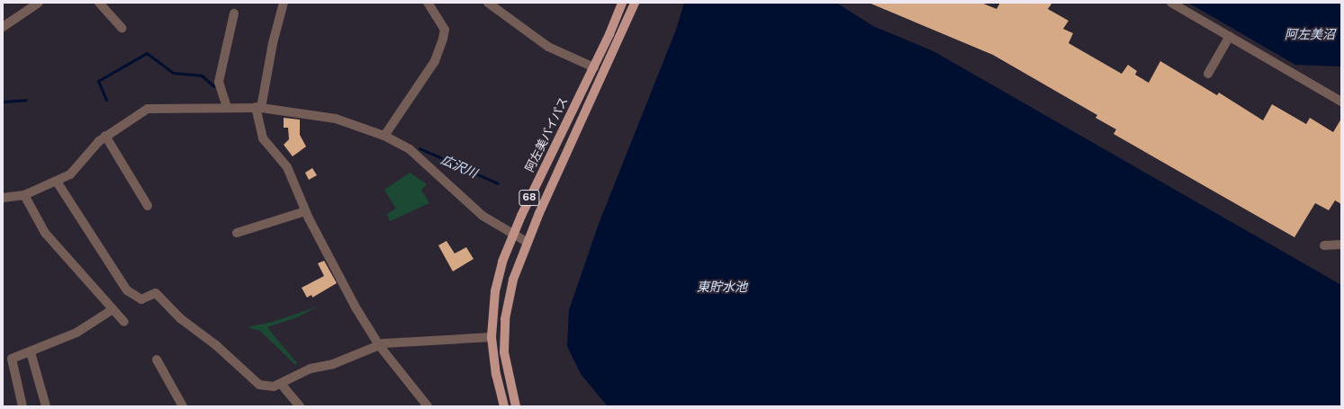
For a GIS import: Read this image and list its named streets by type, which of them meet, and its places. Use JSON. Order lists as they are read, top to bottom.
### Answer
{
  "streets": {
    "main road": ["阿左美バイパス", "68"]
  },
  "water": ["阿左美沼", "広沢川", "東貯水池"]
}
